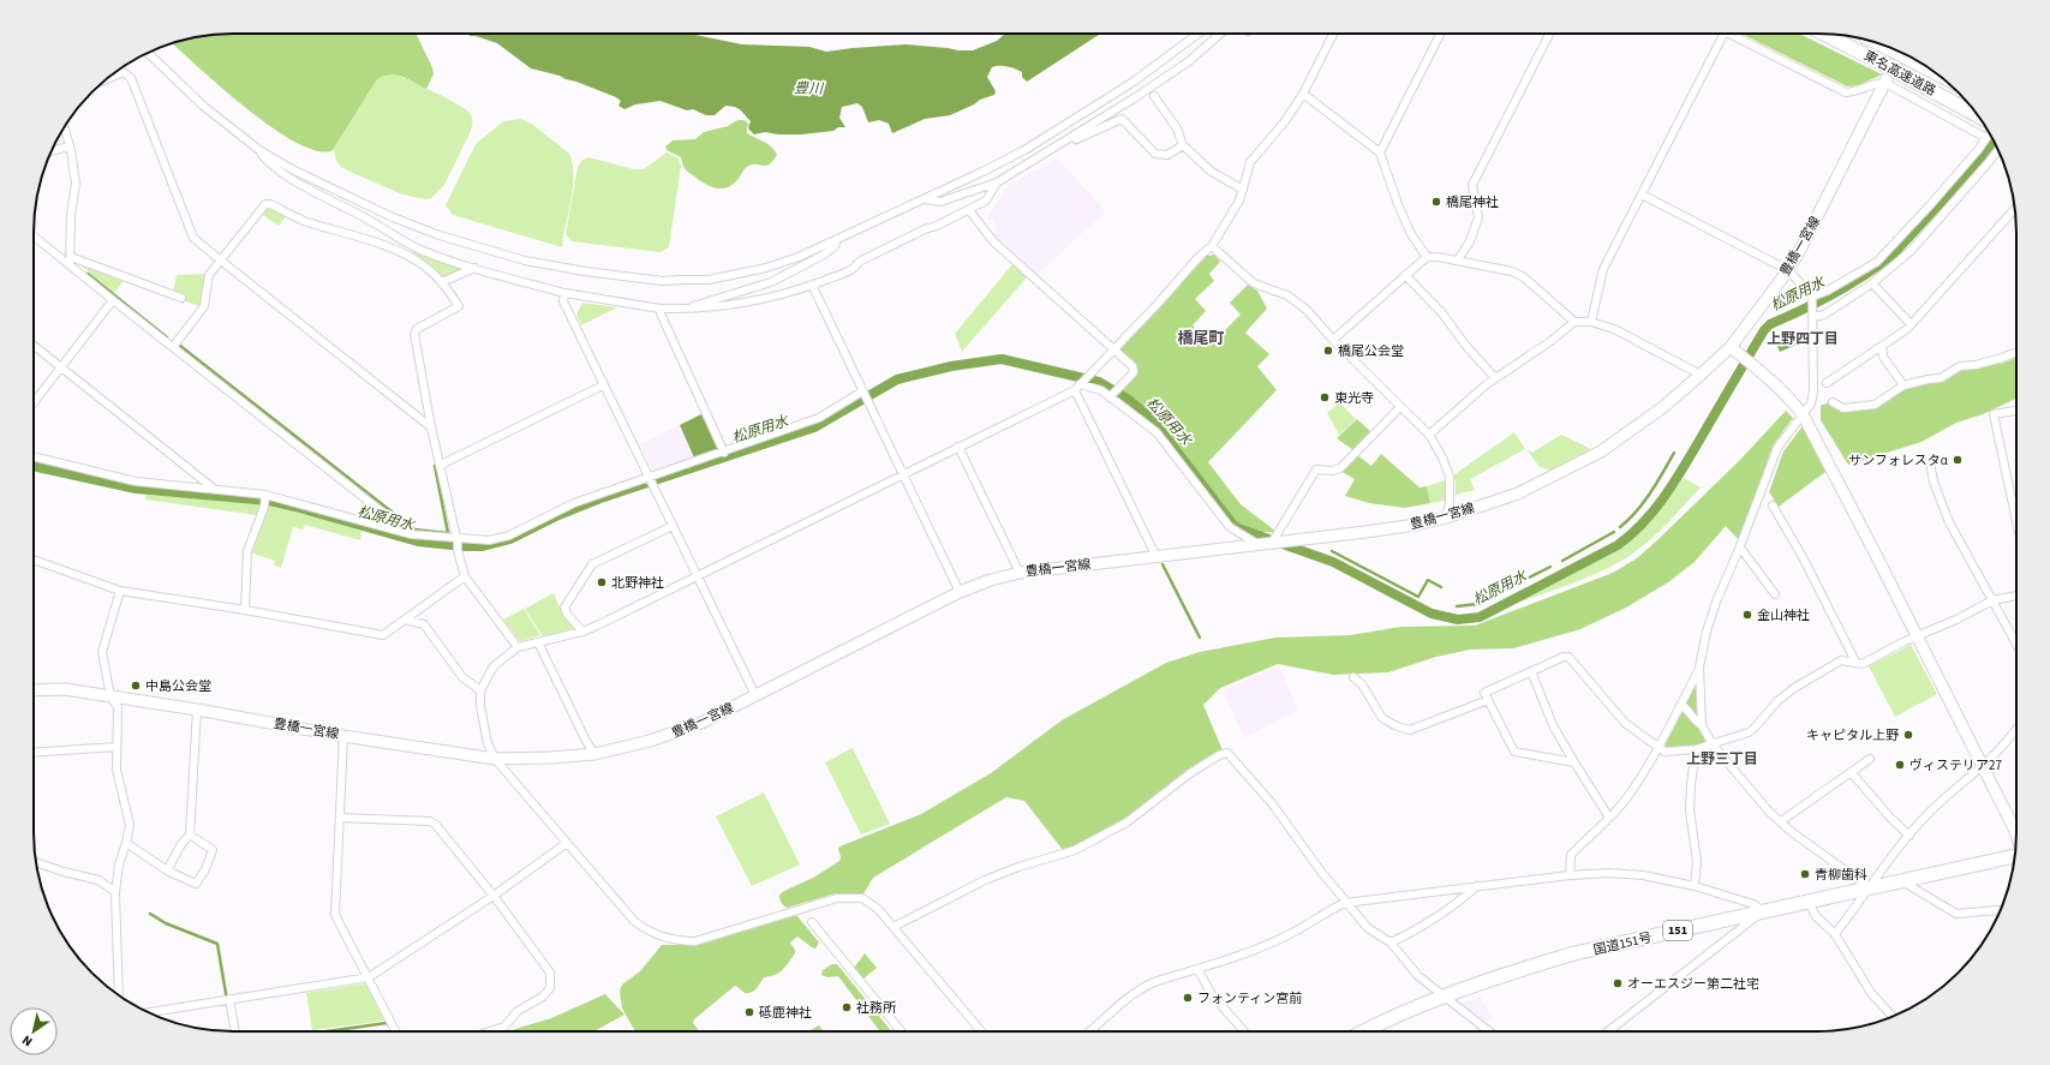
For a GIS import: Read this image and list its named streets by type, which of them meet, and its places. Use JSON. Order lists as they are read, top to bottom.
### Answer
{
  "streets": {
    "highway": ["東名高速道路", "151", "国道151号"],
    "main road": ["豊橋一宮線"]
  },
  "districts": ["橋尾町", "上野四丁目", "上野三丁目"],
  "water": ["豊川", "松原用水"],
  "places": [
    "橋尾神社",
    "橋尾公会堂",
    "東光寺",
    "サンフォレスタα",
    "北野神社",
    "金山神社",
    "中島公会堂",
    "キャピタル上野",
    "ヴィステリア27",
    "青柳歯科",
    "オーエスジー第二社宅",
    "フォンティン宮前",
    "社務所",
    "砥鹿神社"
  ],
  "north": "bottom left"
}
